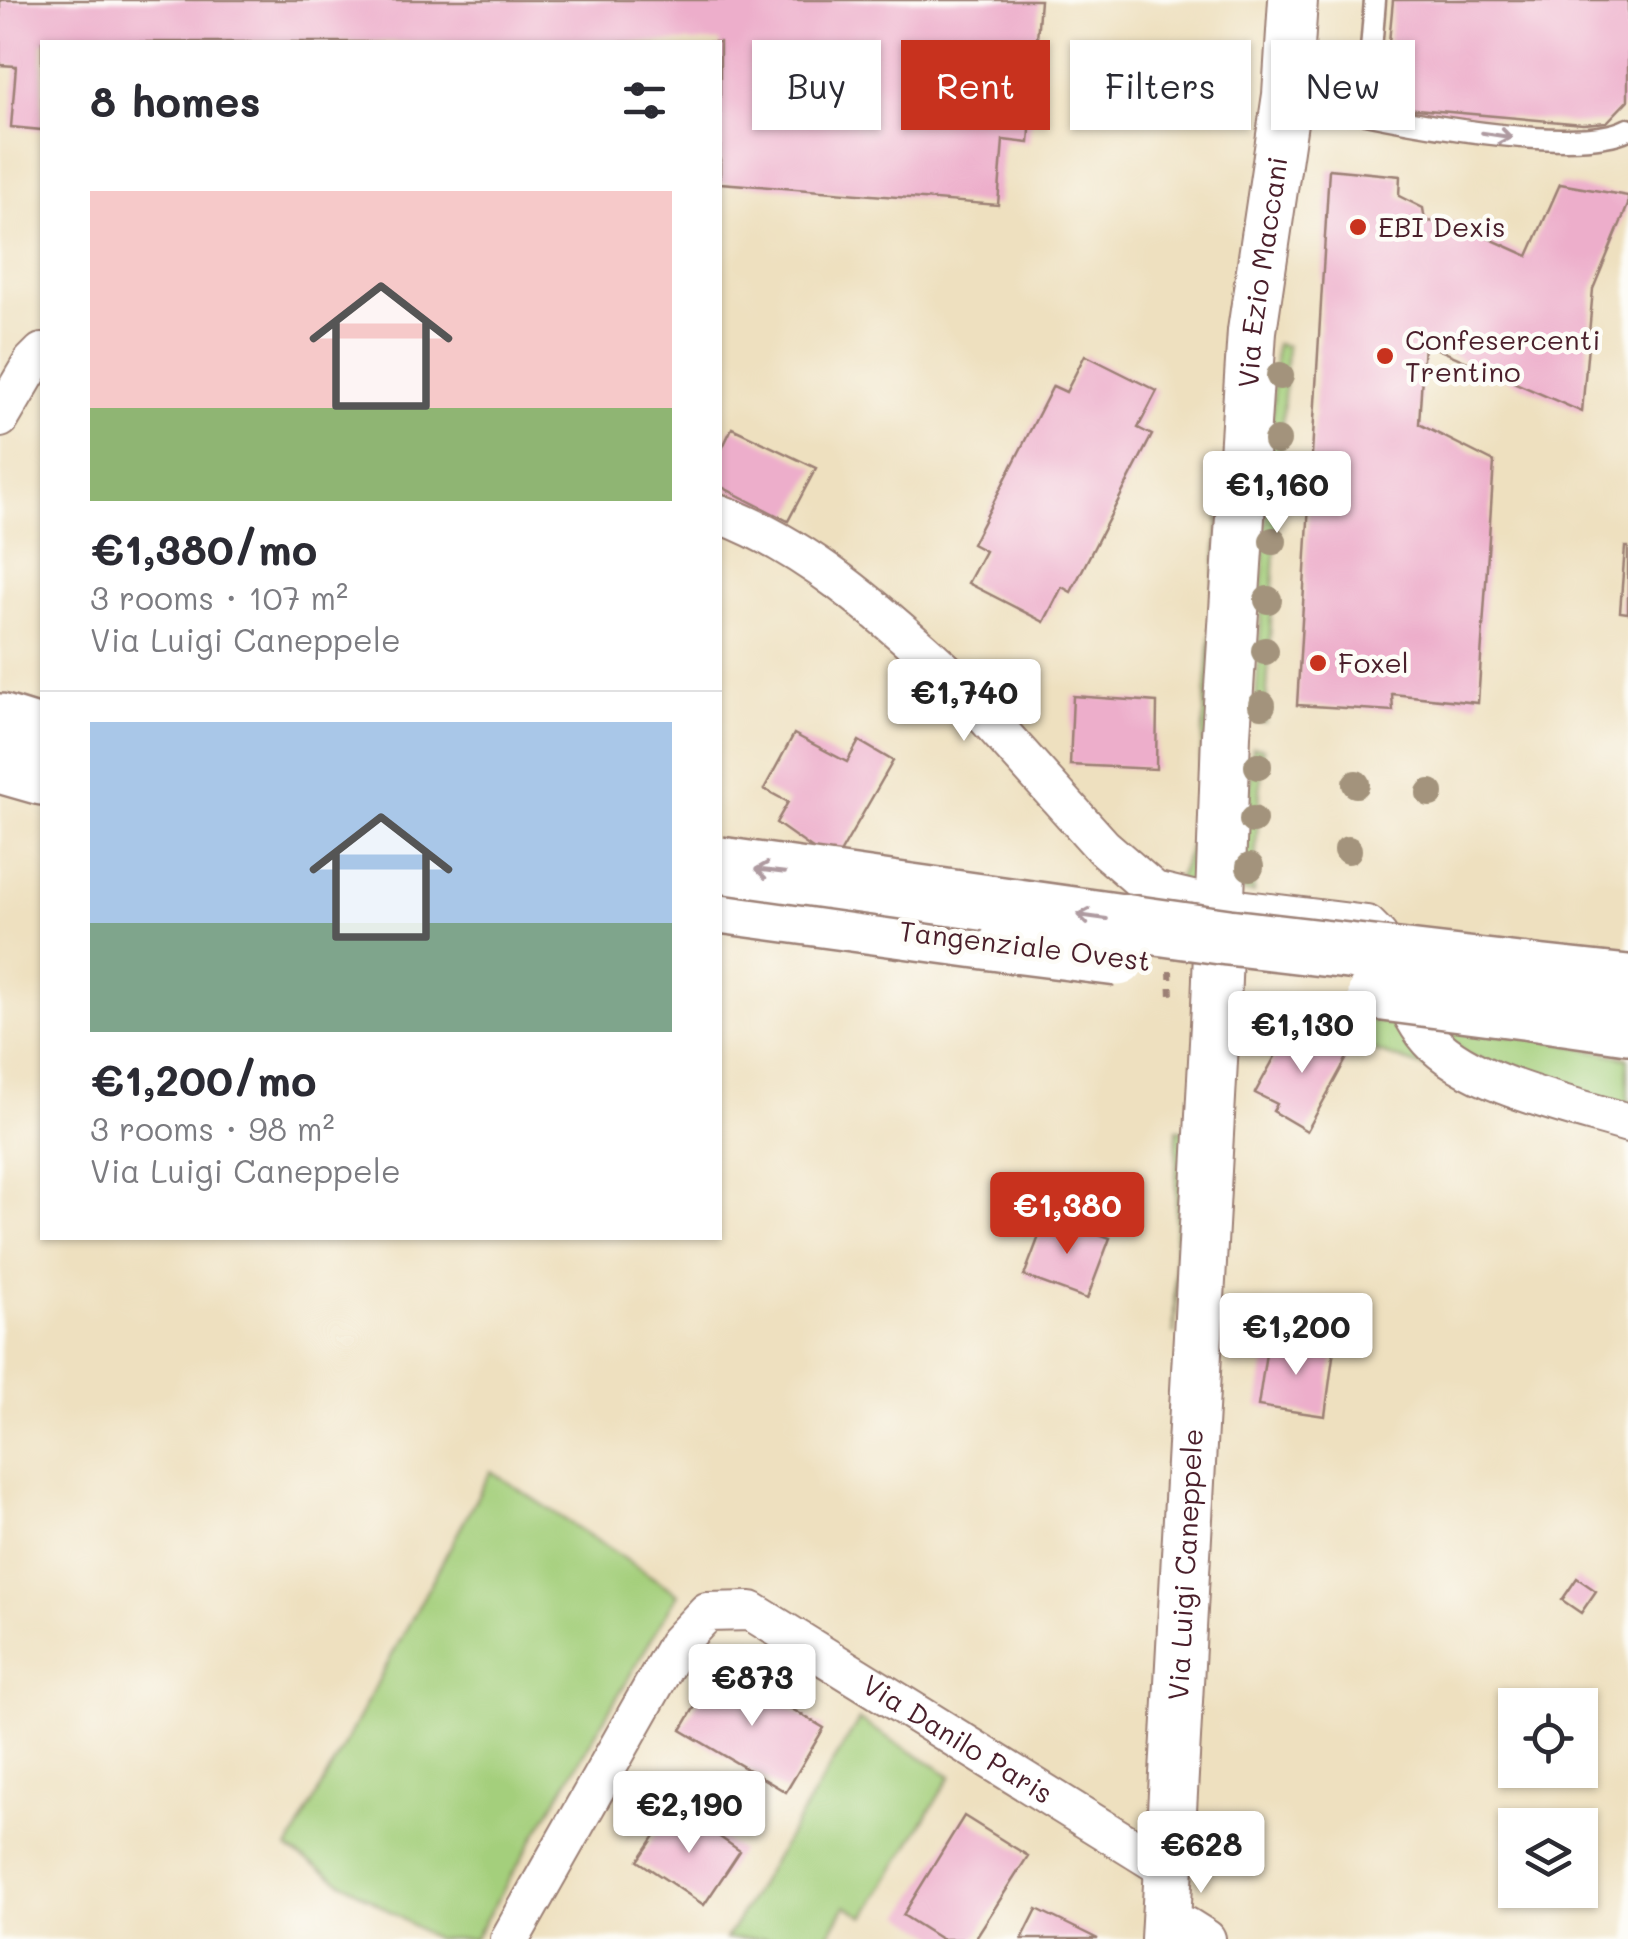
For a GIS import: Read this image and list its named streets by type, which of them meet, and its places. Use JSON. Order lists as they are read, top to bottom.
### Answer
{
  "streets": {
    "highway": ["Tangenziale Ovest"],
    "street": ["Via Ezio Maccani", "Via Luigi Caneppele", "Via Danilo Paris"]
  },
  "crossings": [
    ["Via Ezio Maccani", "Via Luigi Caneppele"],
    ["Via Luigi Caneppele", "Via Danilo Paris"]
  ],
  "places": ["EBI Dexis", "Confesercenti Trentino", "Foxel"],
  "page": {
    "chip": [
      "Buy",
      "Rent",
      "Filters",
      "New"
    ],
    "heading": "8 homes",
    "list": [
      {
        "name": "€1,380/mo",
        "note": "3 rooms · 107 m² · Via Luigi Caneppele"
      },
      {
        "name": "€1,200/mo",
        "note": "3 rooms · 98 m² · Via Luigi Caneppele"
      }
    ],
    "price": [
      "€1,160",
      "€1,740",
      "€1,130",
      "€1,380",
      "€1,200",
      "€873",
      "€2,190",
      "€628"
    ]
  }
}
